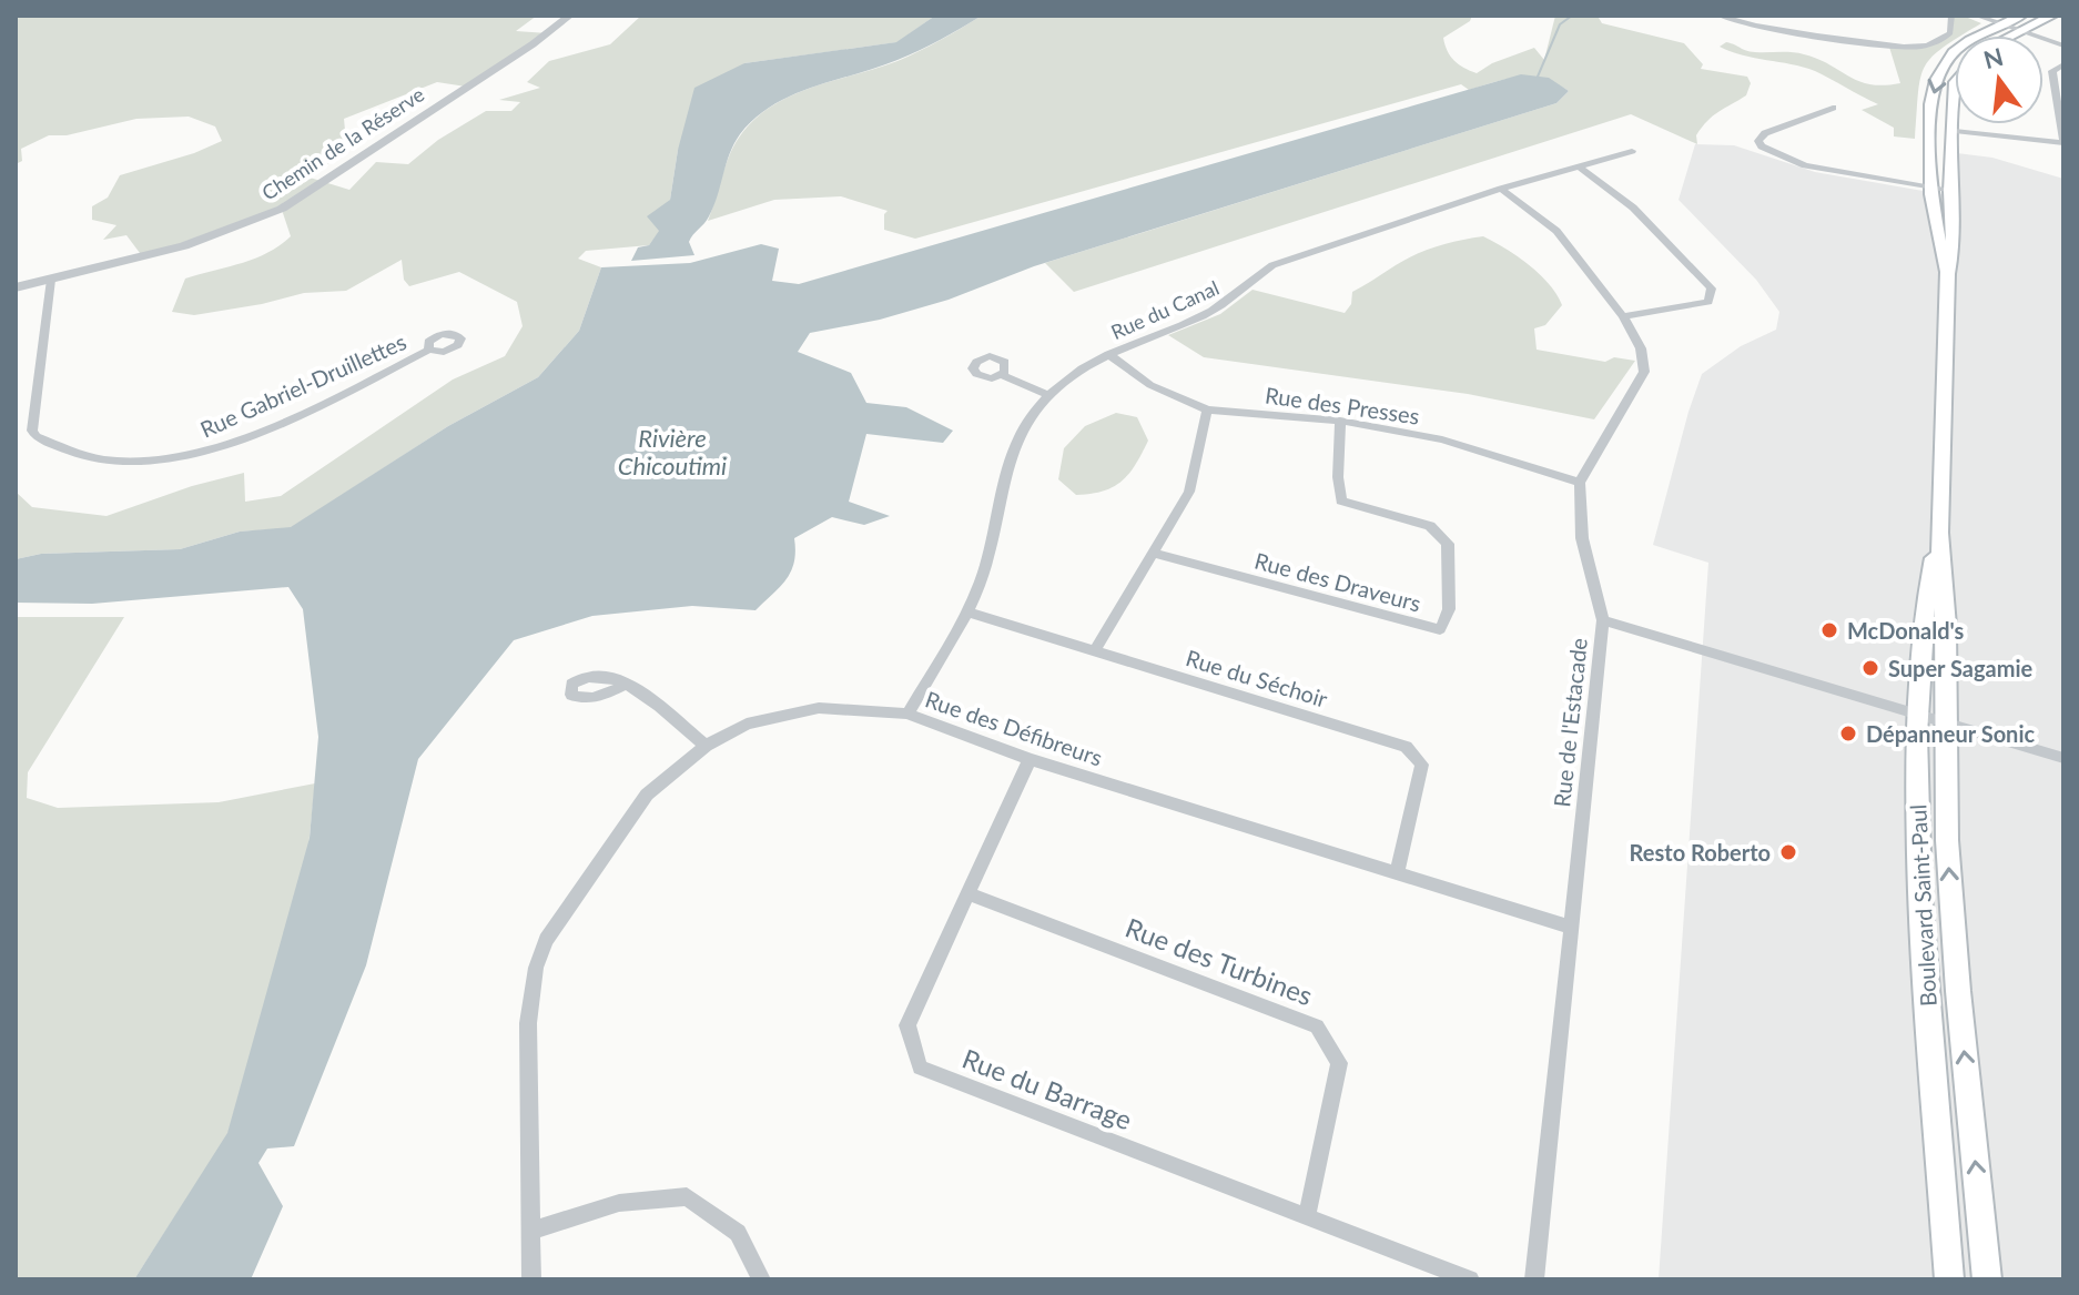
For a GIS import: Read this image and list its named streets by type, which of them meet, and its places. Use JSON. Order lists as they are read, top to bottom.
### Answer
{
  "streets": {
    "main road": ["Boulevard Saint-Paul"],
    "street": [
      "Chemin de la Réserve",
      "Rue du Canal",
      "Rue Gabriel-Druillettes",
      "Rue des Presses",
      "Rue des Draveurs",
      "Rue du Séchoir",
      "Rue de l'Estacade",
      "Rue des Défibreurs",
      "Rue des Turbines",
      "Rue du Barrage"
    ]
  },
  "crossings": [
    ["Chemin de la Réserve", "Rue Gabriel-Druillettes"],
    ["Rue du Canal", "Rue des Presses"],
    ["Rue du Canal", "Rue du Séchoir"],
    ["Rue du Canal", "Rue des Défibreurs"],
    ["Rue des Presses", "Rue des Draveurs"],
    ["Rue des Presses", "Rue de l'Estacade"],
    ["Rue du Séchoir", "Rue des Défibreurs"],
    ["Rue de l'Estacade", "Rue des Défibreurs"],
    ["Rue des Défibreurs", "Rue du Barrage"],
    ["Rue des Turbines", "Rue du Barrage"]
  ],
  "water": ["Rivière Chicoutimi"],
  "places": [
    "McDonald's",
    "Super Sagamie",
    "Dépanneur Sonic",
    "Resto Roberto"
  ],
  "north": "top"
}
